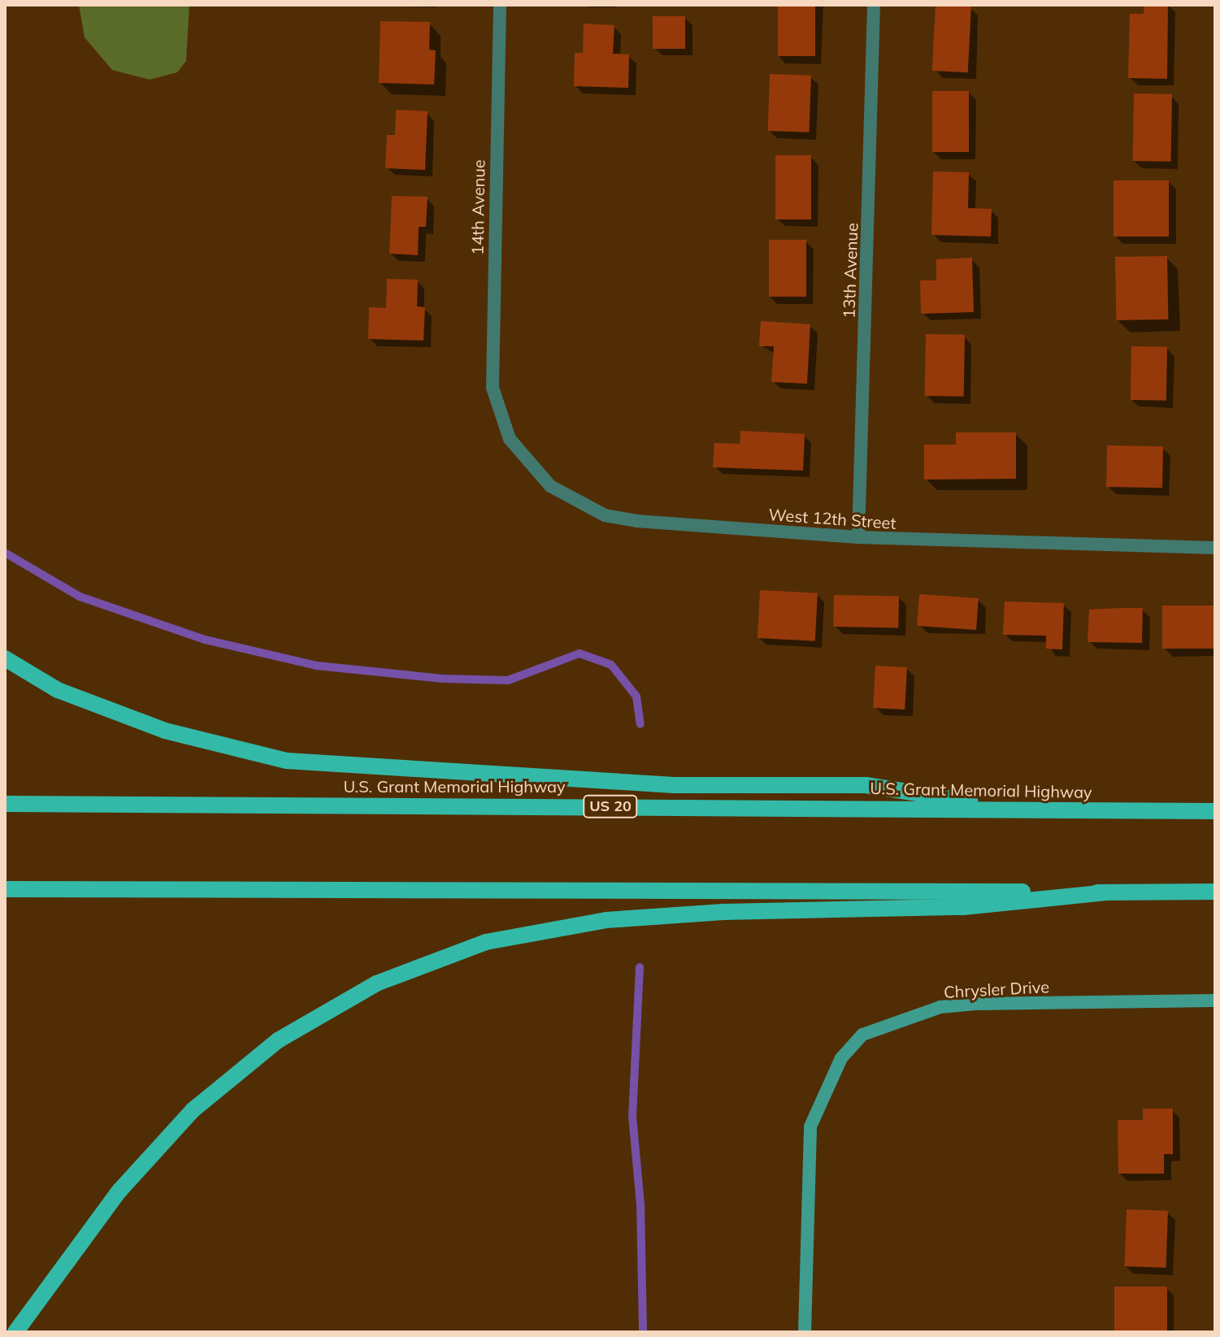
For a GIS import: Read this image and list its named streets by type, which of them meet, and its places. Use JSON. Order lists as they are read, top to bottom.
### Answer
{
  "streets": {
    "main road": ["U.S. Grant Memorial Highway", "US 20"],
    "street": [
      "14th Avenue",
      "13th Avenue",
      "West 12th Street",
      "Chrysler Drive"
    ]
  },
  "crossings": [
    ["14th Avenue", "West 12th Street"],
    ["13th Avenue", "West 12th Street"]
  ]
}
